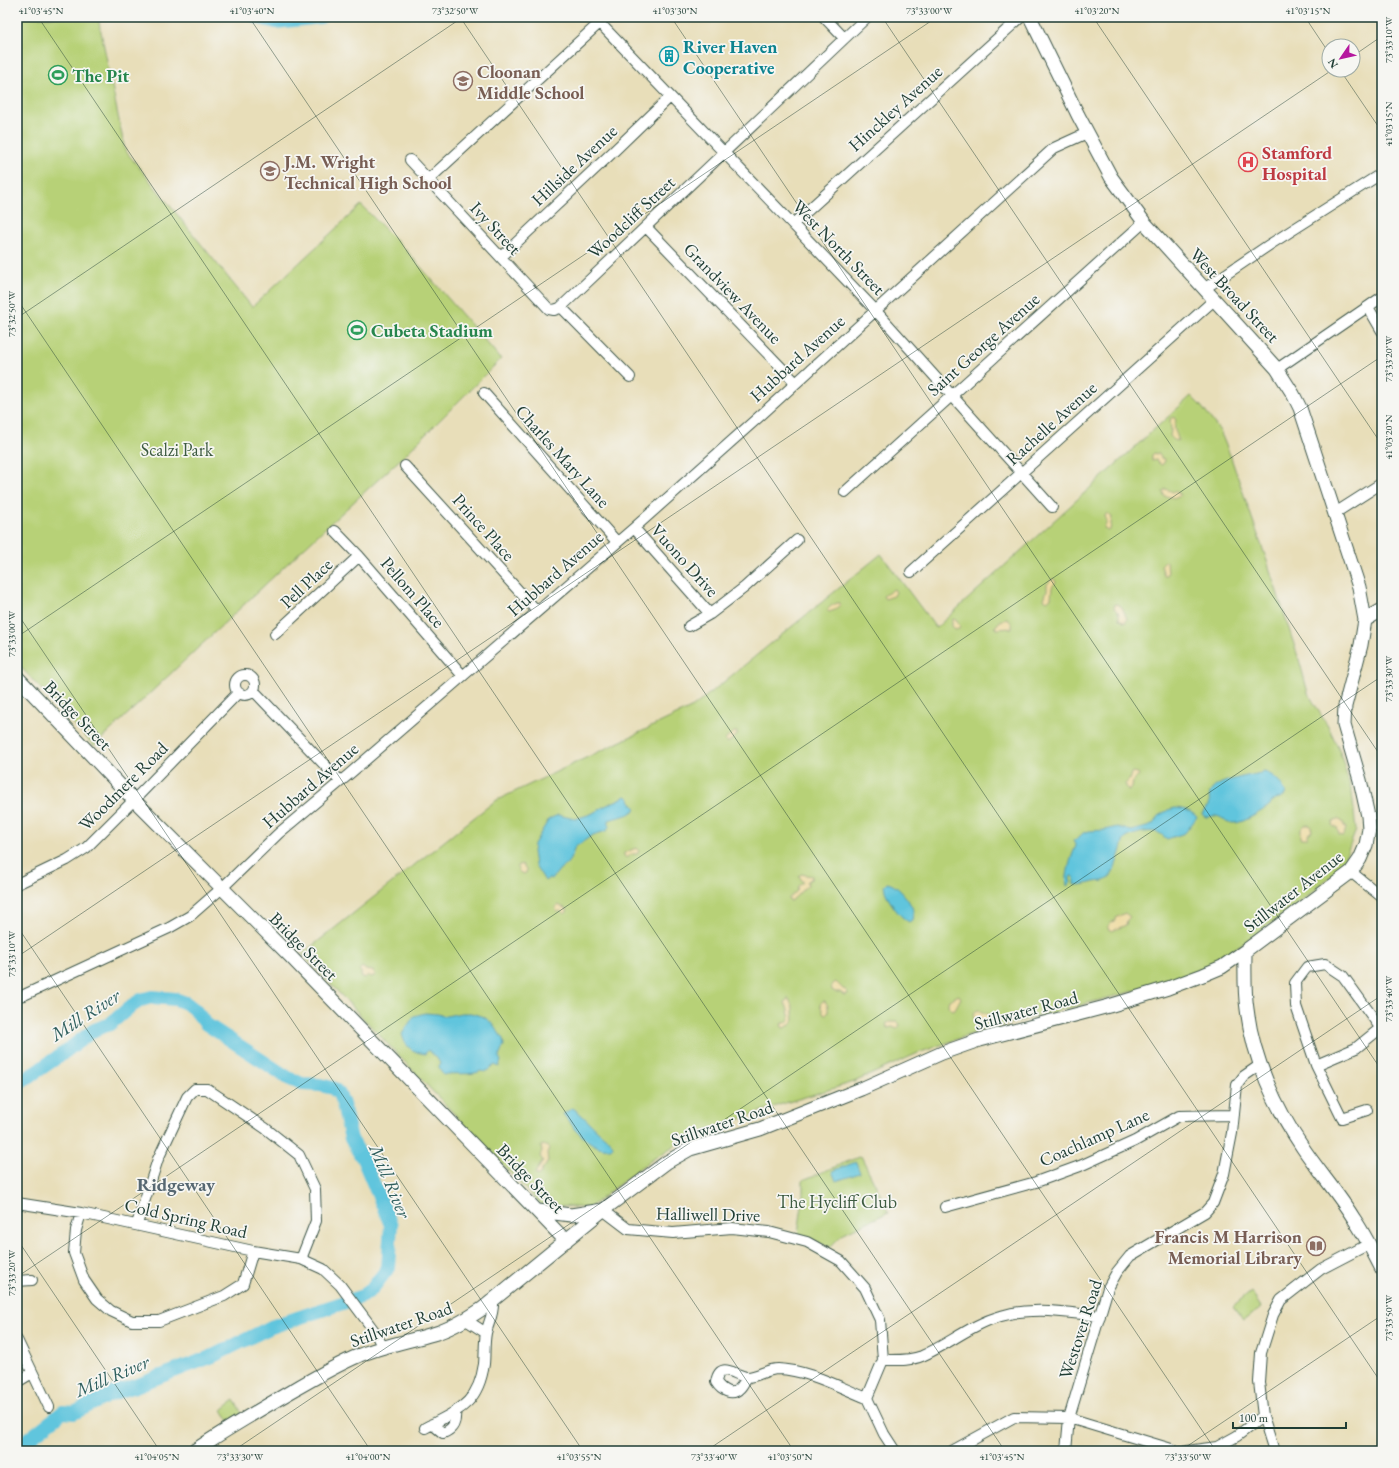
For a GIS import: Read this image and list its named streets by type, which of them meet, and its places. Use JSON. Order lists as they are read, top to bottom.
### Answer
{
  "streets": {
    "main road": [
      "West Broad Street",
      "Bridge Street",
      "Stillwater Avenue",
      "Stillwater Road"
    ],
    "street": [
      "Hinckley Avenue",
      "Hillside Avenue",
      "Woodcliff Street",
      "Ivy Street",
      "West North Street",
      "Grandview Avenue",
      "Saint George Avenue",
      "Hubbard Avenue",
      "Rachelle Avenue",
      "Charles Mary Lane",
      "Prince Place",
      "Vuono Drive",
      "Pell Place",
      "Pellom Place",
      "Woodmere Road",
      "Coachlamp Lane",
      "Halliwell Drive",
      "Cold Spring Road",
      "Westover Road"
    ]
  },
  "crossings": [
    ["Hinckley Avenue", "West North Street"],
    ["Hillside Avenue", "Ivy Street"],
    ["Hillside Avenue", "West North Street"],
    ["Woodcliff Street", "Ivy Street"],
    ["Woodcliff Street", "West North Street"],
    ["Woodcliff Street", "Grandview Avenue"],
    ["West North Street", "Saint George Avenue"],
    ["West North Street", "Hubbard Avenue"],
    ["West North Street", "Rachelle Avenue"],
    ["Grandview Avenue", "Hubbard Avenue"],
    ["West Broad Street", "Saint George Avenue"],
    ["West Broad Street", "Hubbard Avenue"],
    ["West Broad Street", "Rachelle Avenue"],
    ["West Broad Street", "Stillwater Avenue"],
    ["Hubbard Avenue", "Charles Mary Lane"],
    ["Hubbard Avenue", "Prince Place"],
    ["Hubbard Avenue", "Vuono Drive"],
    ["Hubbard Avenue", "Pellom Place"],
    ["Hubbard Avenue", "Bridge Street"],
    ["Pell Place", "Pellom Place"],
    ["Bridge Street", "Woodmere Road"],
    ["Bridge Street", "Stillwater Road"],
    ["Stillwater Avenue", "Stillwater Road"],
    ["Stillwater Road", "Halliwell Drive"],
    ["Stillwater Road", "Cold Spring Road"],
    ["Coachlamp Lane", "Westover Road"]
  ],
  "districts": ["Ridgeway"],
  "water": ["Mill River"],
  "parks": ["Scalzi Park", "The Hycliff Club"],
  "places": {
    "building": ["River Haven Cooperative"],
    "sports": ["The Pit", "Cubeta Stadium"],
    "school or university": ["Cloonan Middle School", "J.M. Wright Technical High School"],
    "hospital": ["Stamford Hospital"],
    "library": ["Francis M Harrison Memorial Library"]
  },
  "scale_bar": "100 m",
  "north": "bottom left",
  "coordinates": [
    "41°03'45\"N",
    "41°03'40\"N",
    "73°32'50\"W",
    "41°03'30\"N",
    "73°33'00\"W",
    "41°03'20\"N",
    "41°03'15\"N",
    "73°33'10\"W",
    "73°33'20\"W",
    "73°33'30\"W",
    "73°33'40\"W",
    "73°33'50\"W",
    "41°04'05\"N",
    "41°04'00\"N",
    "41°03'55\"N",
    "41°03'50\"N"
  ]
}
